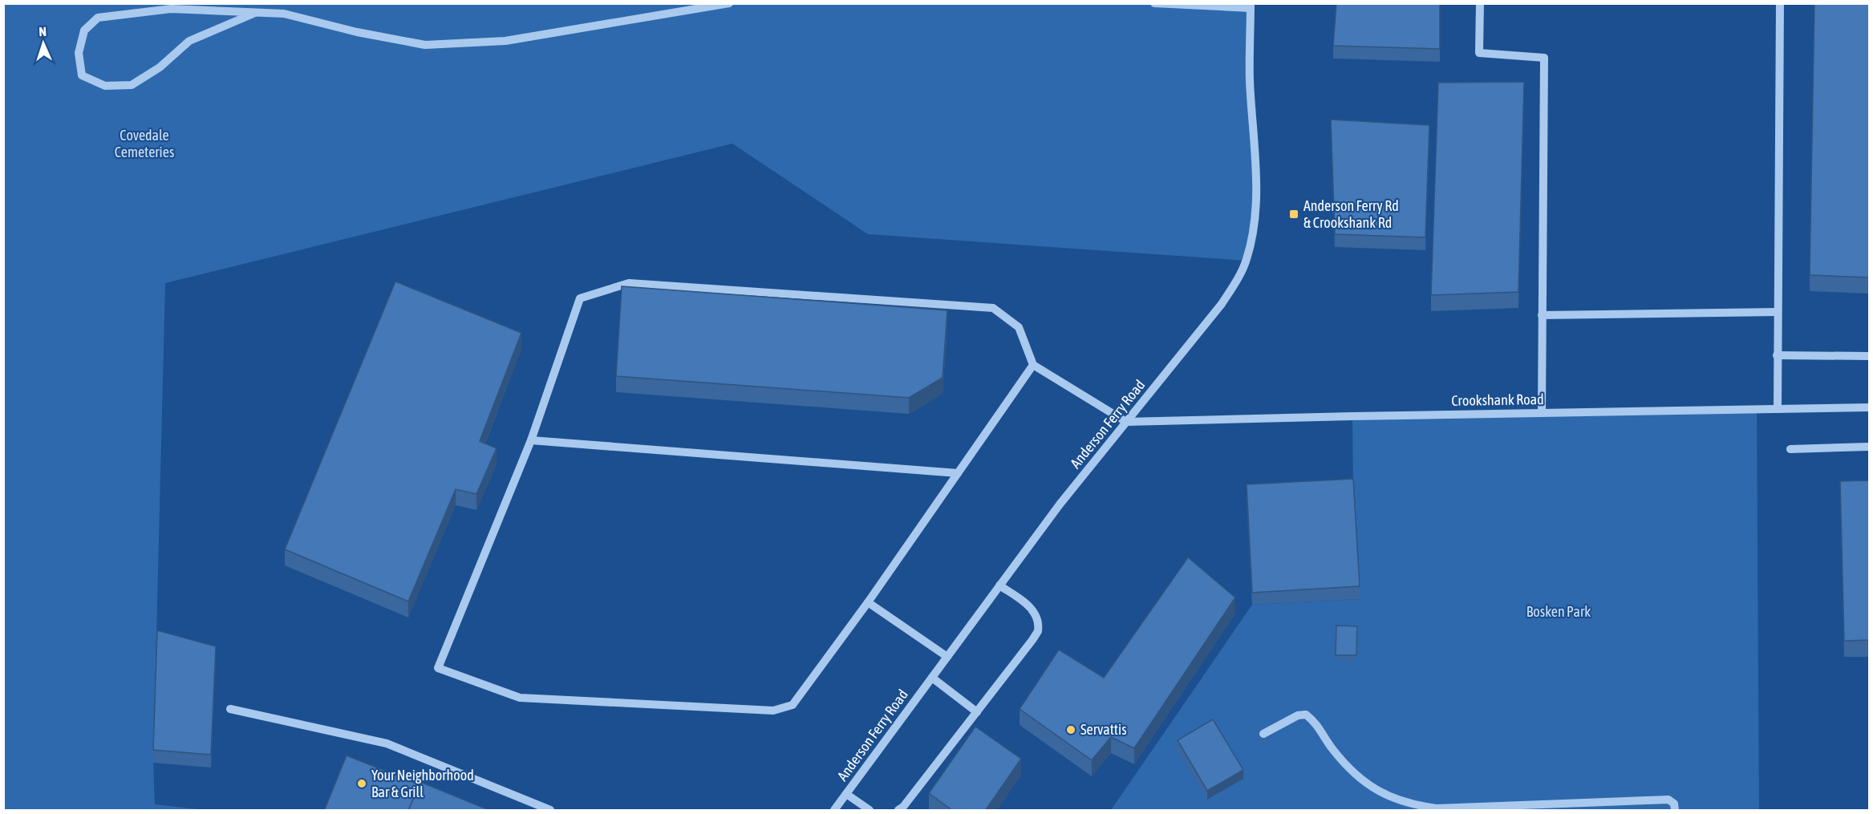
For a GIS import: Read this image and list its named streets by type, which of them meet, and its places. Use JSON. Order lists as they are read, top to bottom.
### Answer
{
  "streets": {
    "street": ["Crookshank Road", "Anderson Ferry Road"]
  },
  "crossings": [
    ["Crookshank Road", "Anderson Ferry Road"]
  ],
  "parks": ["Covedale Cemeteries", "Bosken Park"],
  "places": {
    "transit": ["Anderson Ferry Rd & Crookshank Rd"],
    "other": ["Servattis", "Your Neighborhood Bar & Grill"]
  },
  "north": "top"
}
